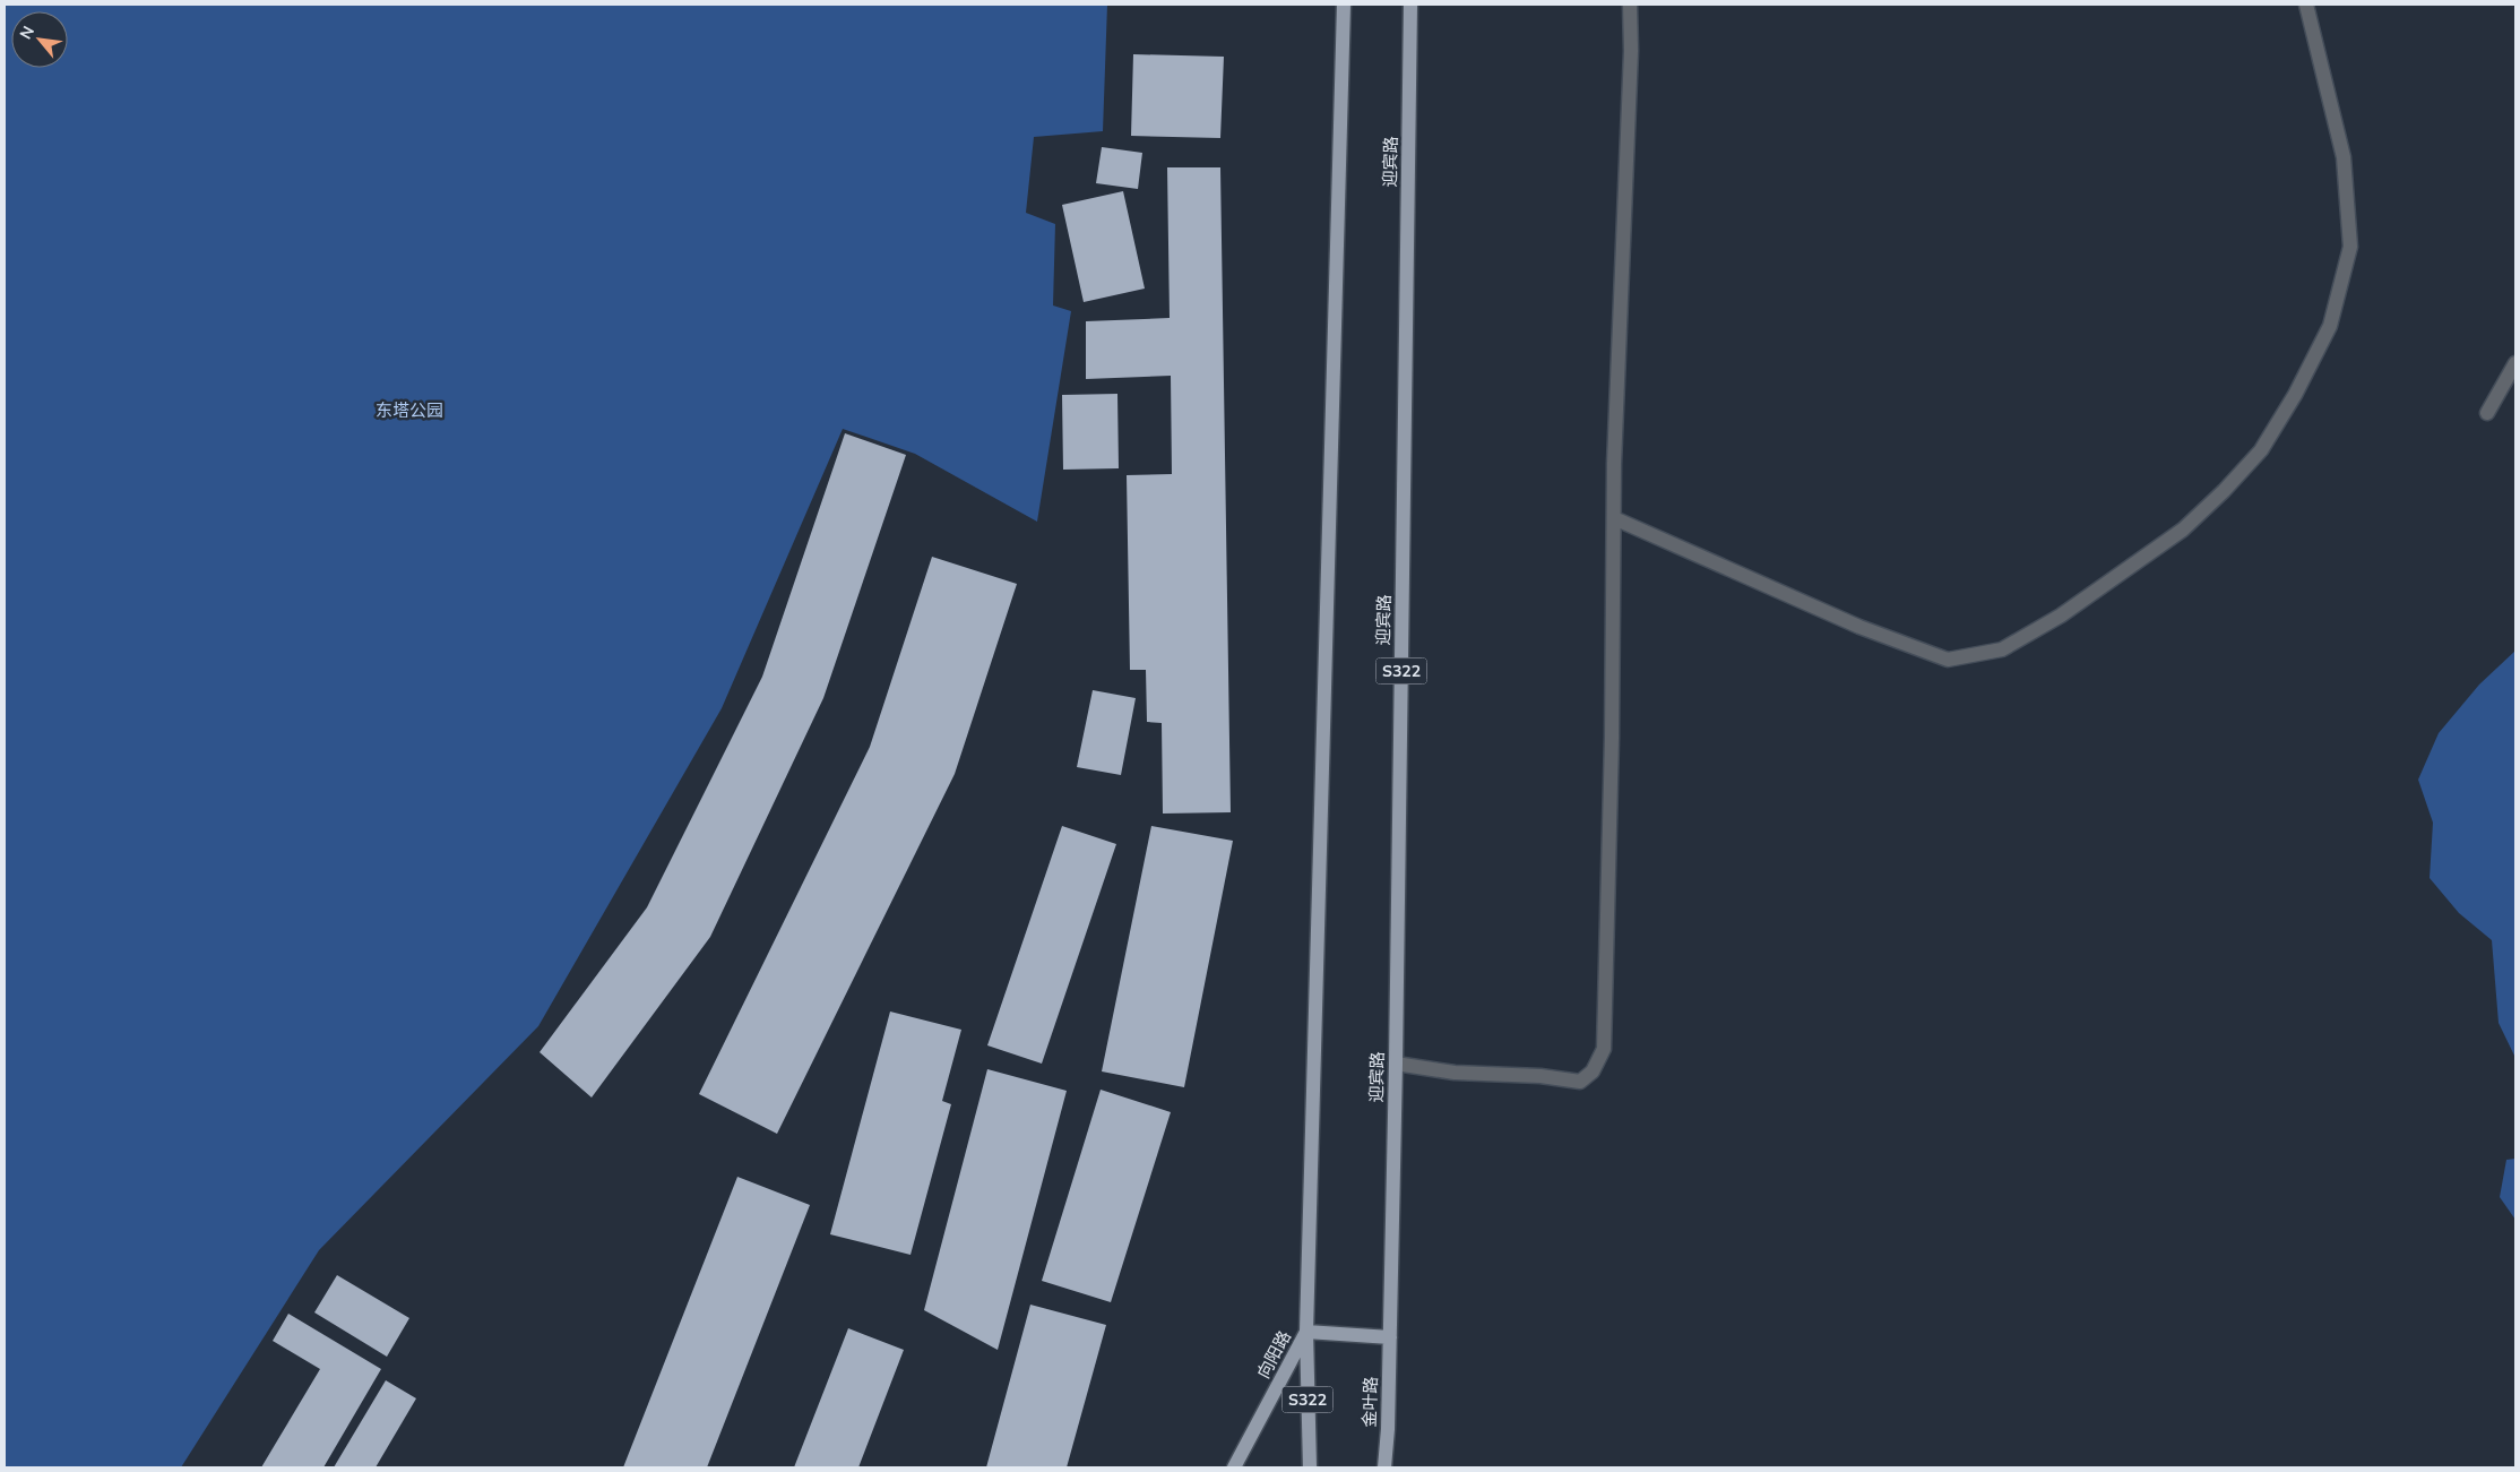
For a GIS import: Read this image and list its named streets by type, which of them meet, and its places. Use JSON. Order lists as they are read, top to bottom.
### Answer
{
  "streets": {
    "main road": [
      "迎宾路",
      "S322",
      "向阳路",
      "金叶路"
    ]
  },
  "crossings": [
    ["迎宾路", "向阳路"],
    ["迎宾路", "金叶路"],
    ["S322", "向阳路"],
    ["向阳路", "金叶路"]
  ],
  "parks": ["东塔公园"],
  "north": "top left"
}
